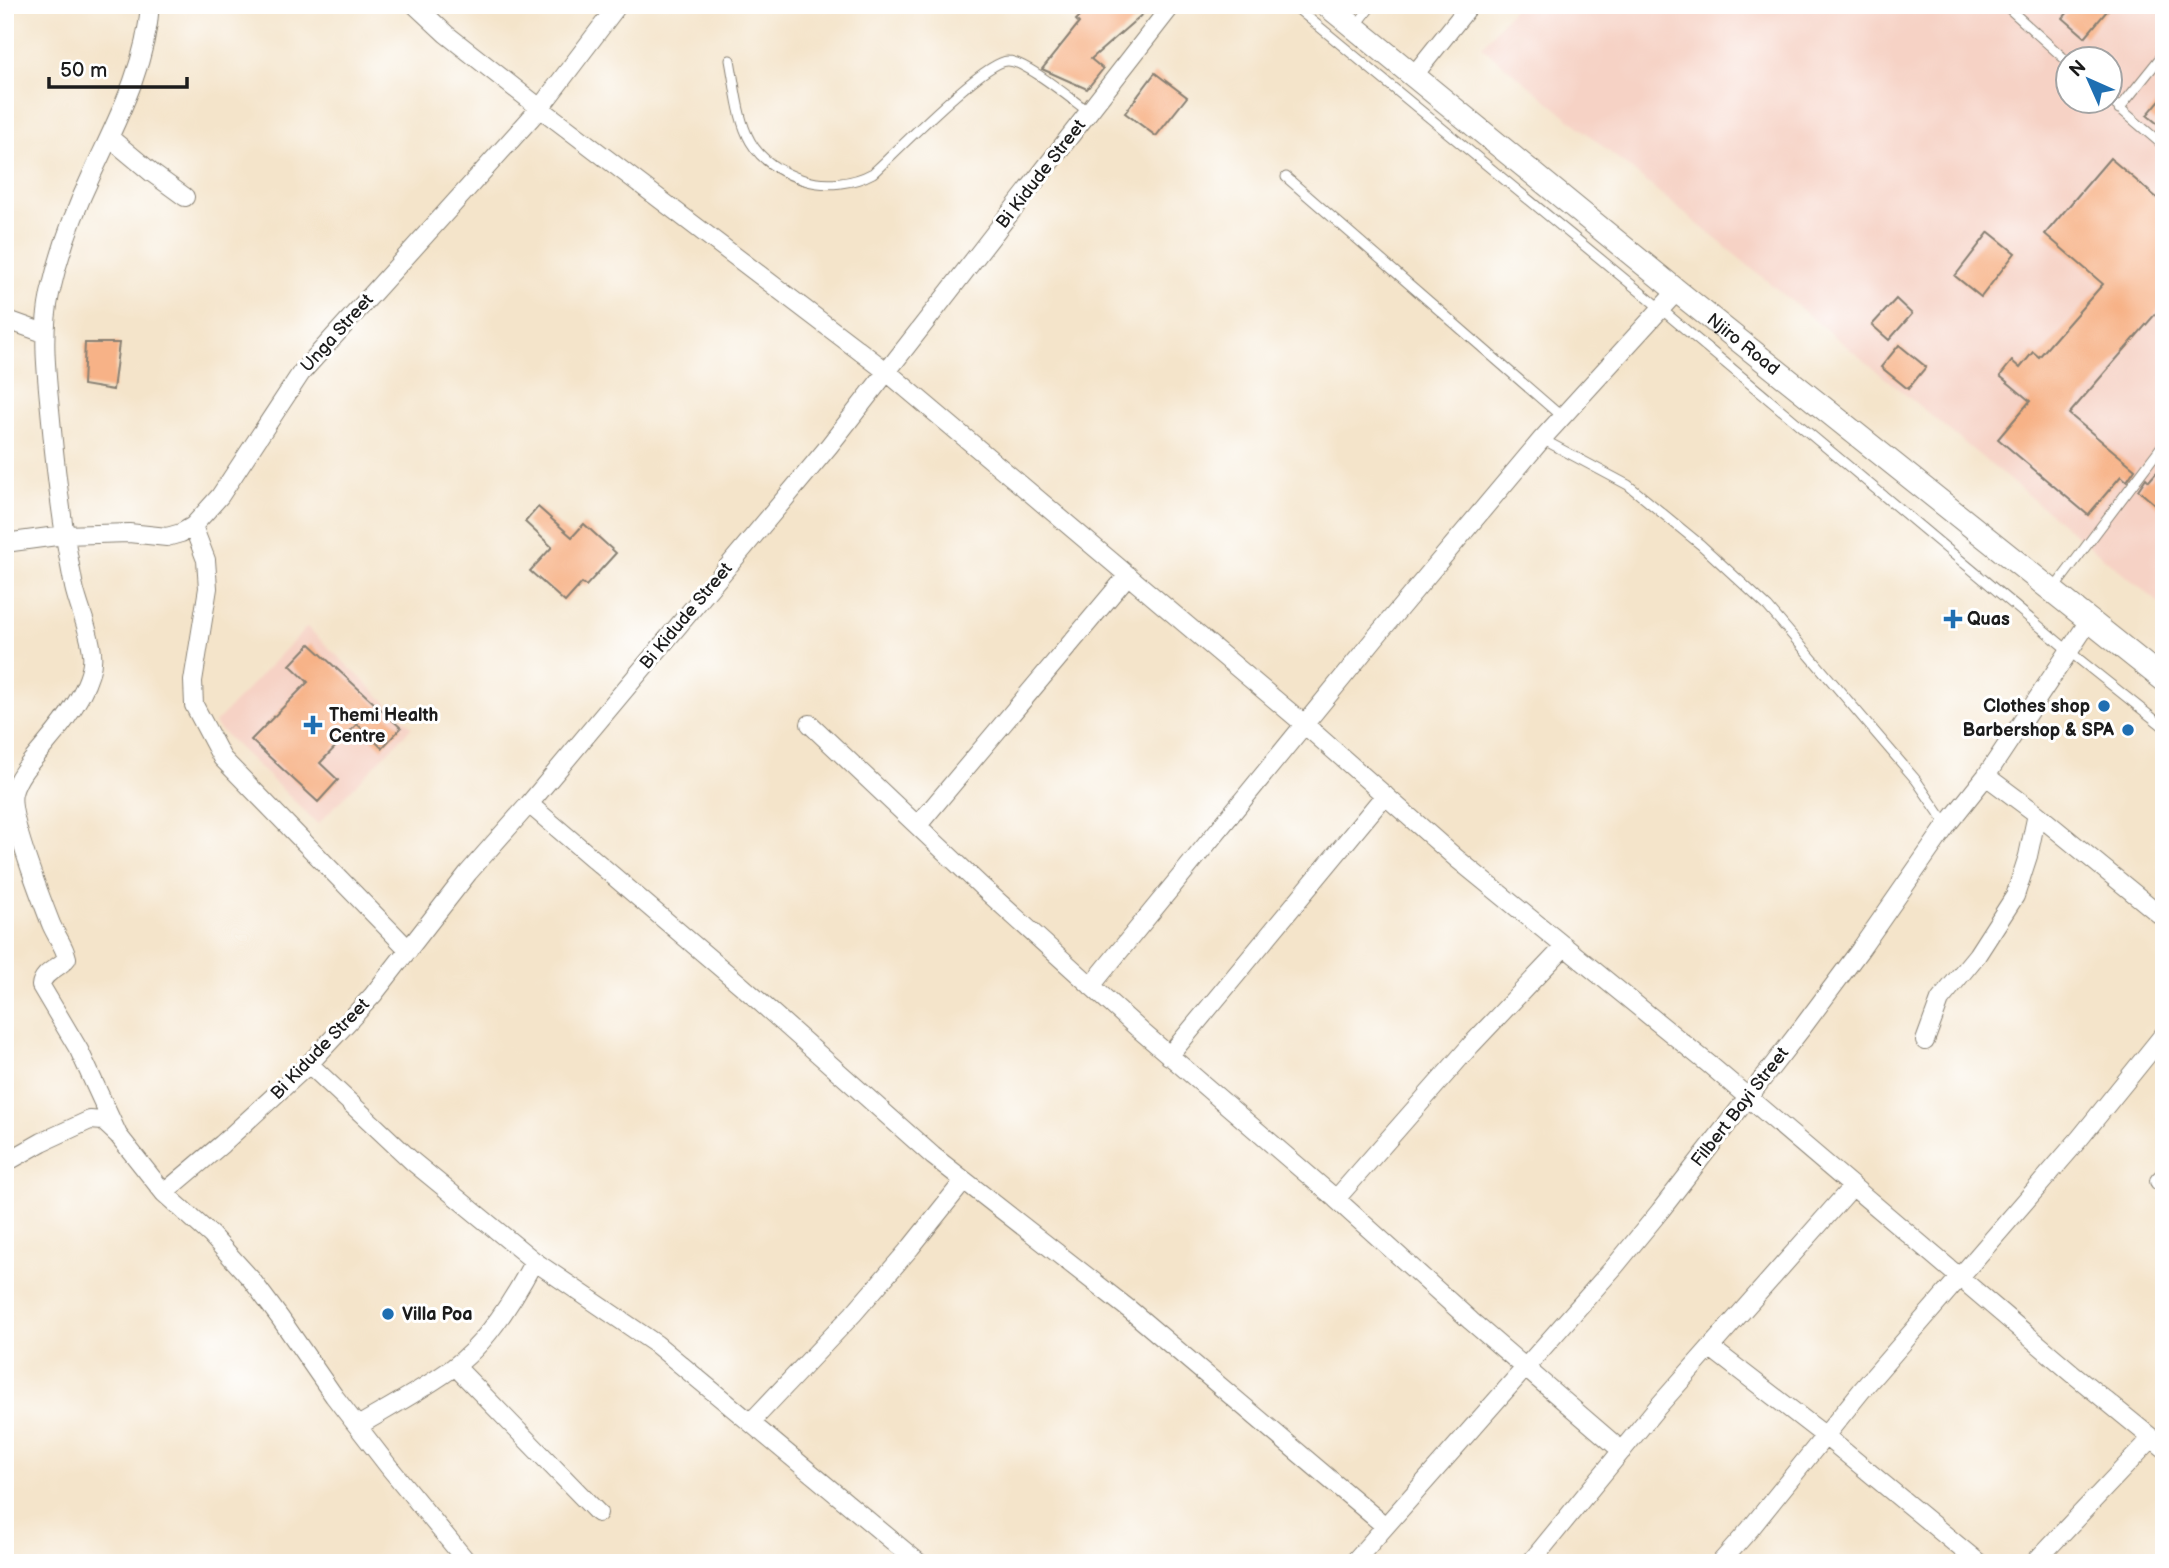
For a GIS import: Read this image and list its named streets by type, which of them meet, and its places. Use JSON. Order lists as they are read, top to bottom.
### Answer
{
  "streets": {
    "street": [
      "Bi Kidude Street",
      "Unga Street",
      "Njiro Road",
      "Filbert Bayi Street"
    ]
  },
  "crossings": [
    ["Njiro Road", "Filbert Bayi Street"]
  ],
  "places": {
    "health": ["Quas", "Themi Health Centre"],
    "other": ["Clothes shop", "Barbershop & SPA", "Villa Poa"]
  },
  "scale_bar": "50 m",
  "north": "top left"
}
